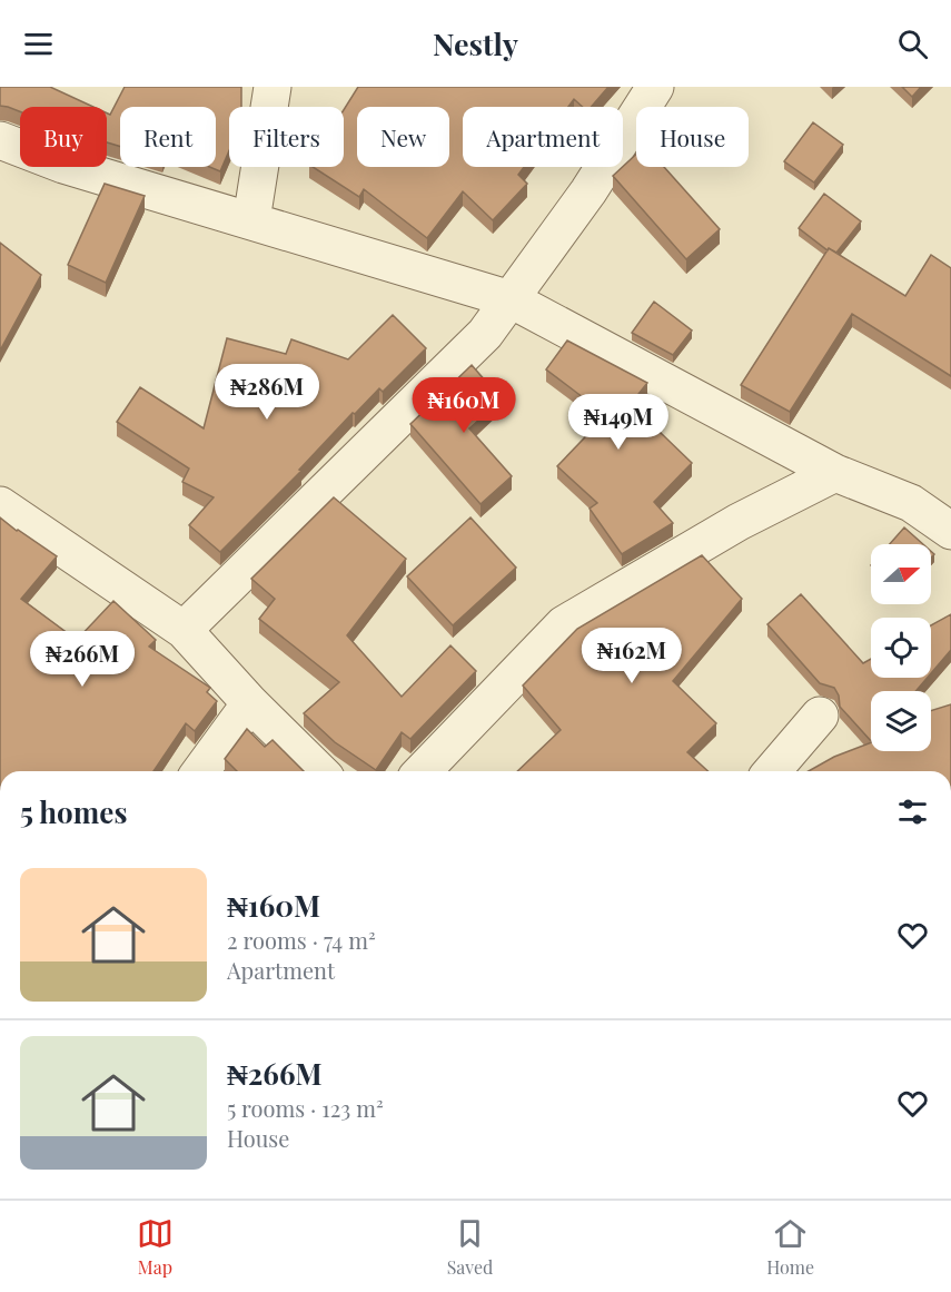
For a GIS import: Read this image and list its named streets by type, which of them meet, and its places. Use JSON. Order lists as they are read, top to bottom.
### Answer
{
  "north": "right",
  "page": {
    "header": "Nestly",
    "chip": [
      "Buy",
      "Rent",
      "Filters",
      "New",
      "Apartment",
      "House"
    ],
    "price": [
      "₦286M",
      "₦160M",
      "₦149M",
      "₦162M",
      "₦266M"
    ],
    "heading": "5 homes",
    "list": [
      {
        "name": "₦160M",
        "note": "2 rooms · 74 m² · Apartment"
      },
      {
        "name": "₦266M",
        "note": "5 rooms · 123 m² · House"
      }
    ],
    "tabs": ["Map", "Saved", "Home"]
  }
}
